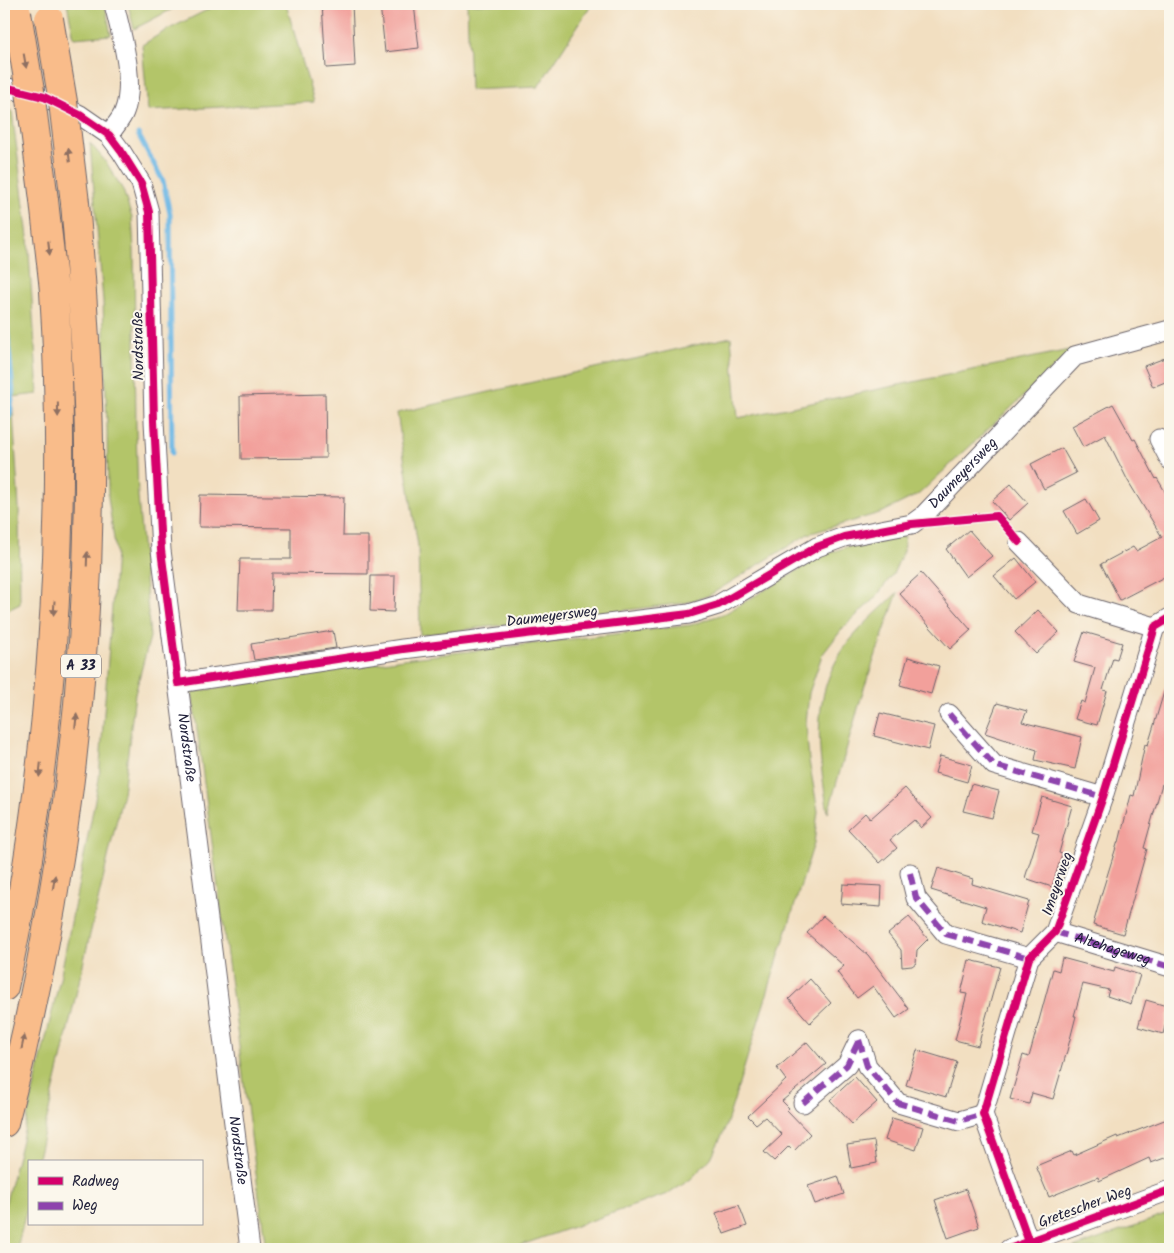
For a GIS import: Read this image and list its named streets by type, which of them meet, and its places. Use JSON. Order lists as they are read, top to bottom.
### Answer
{
  "streets": {
    "highway": ["A 33"],
    "street": [
      "Nordstraße",
      "Daumeyersweg",
      "Imeyerweg",
      "Altehageweg",
      "Gretescher Weg"
    ]
  },
  "crossings": [
    ["Nordstraße", "Daumeyersweg"],
    ["Imeyerweg", "Altehageweg"]
  ],
  "legend": ["Radweg", "Weg"]
}
